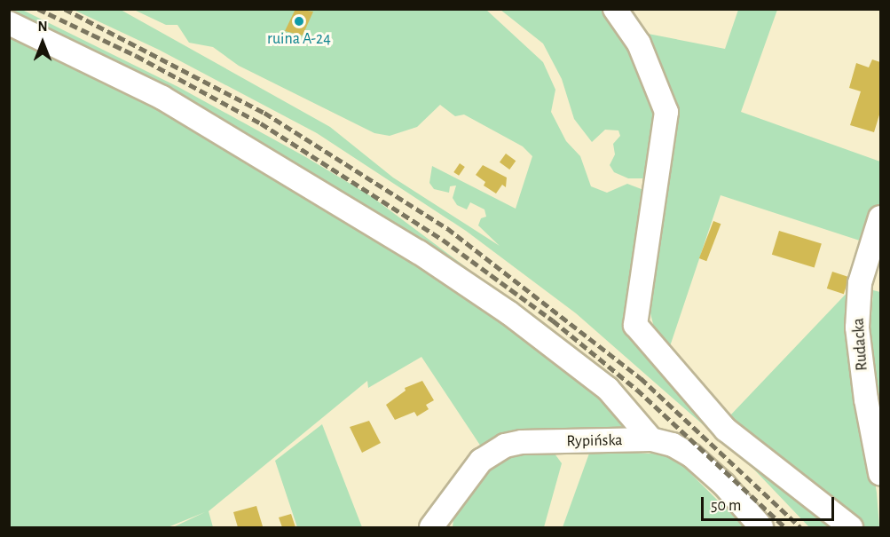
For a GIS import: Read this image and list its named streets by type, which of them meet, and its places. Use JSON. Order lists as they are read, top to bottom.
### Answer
{
  "streets": {
    "street": ["Rudacka", "Rypińska"]
  },
  "places": ["ruina A-24"],
  "scale_bar": "50 m",
  "north": "top"
}
